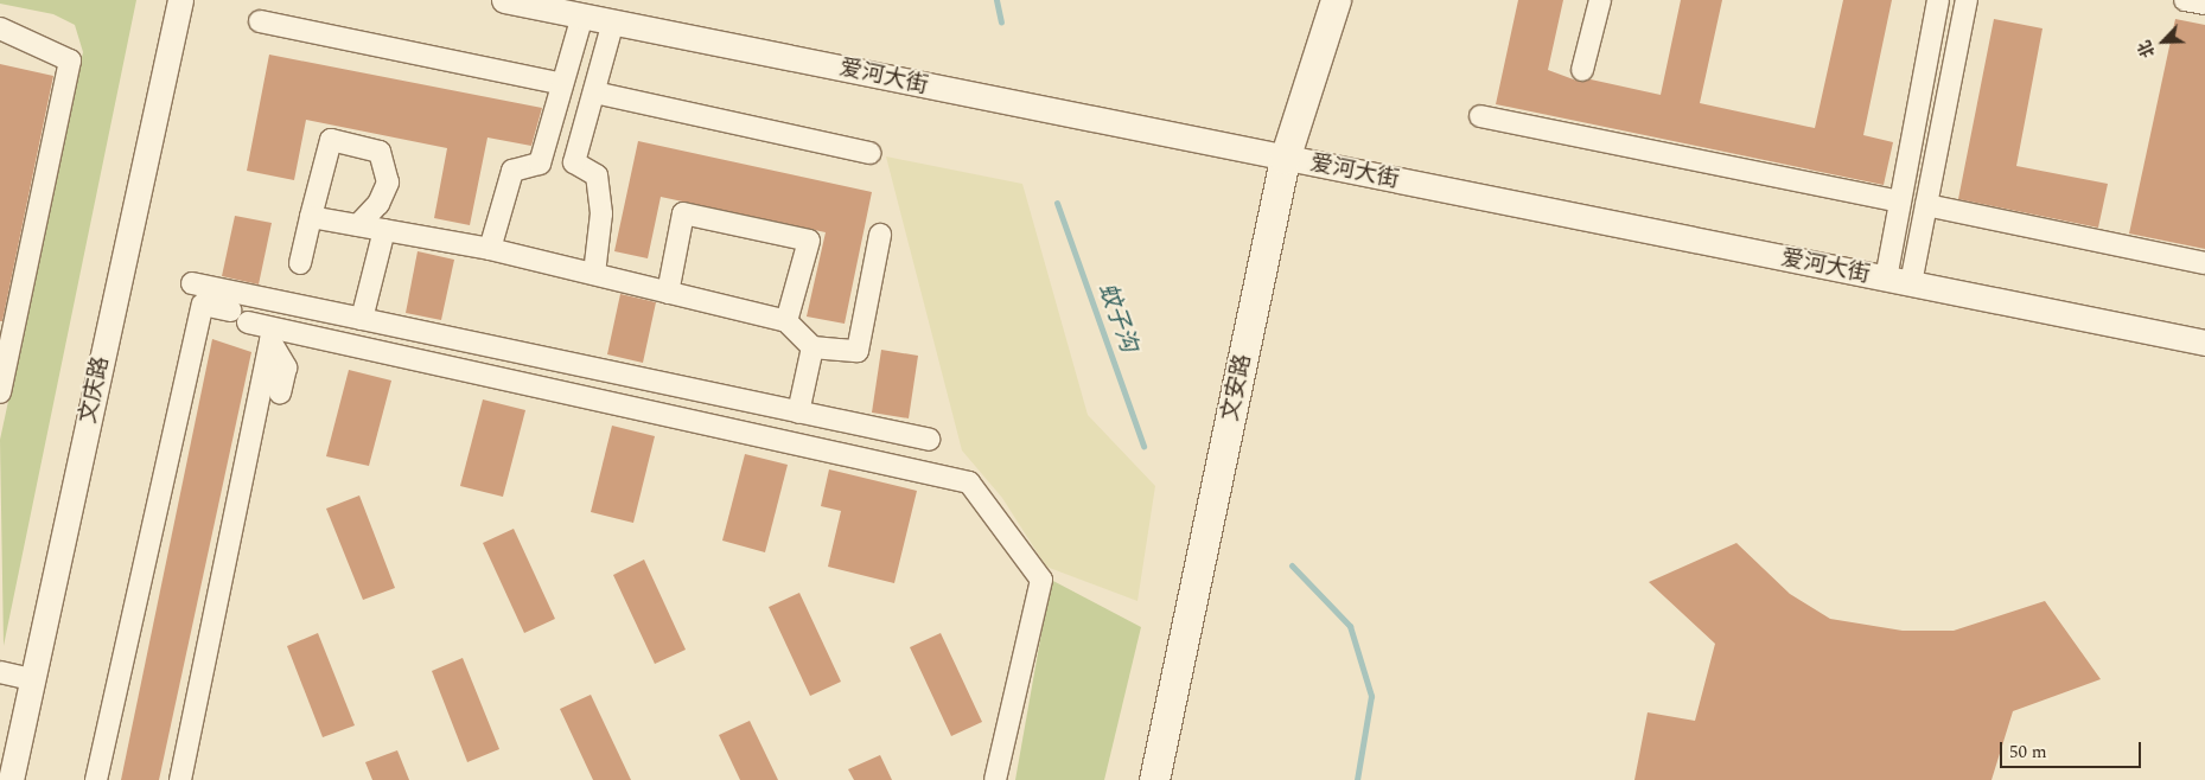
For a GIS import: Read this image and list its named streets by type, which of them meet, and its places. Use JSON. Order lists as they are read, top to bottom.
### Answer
{
  "streets": {
    "main road": ["文安路"],
    "street": ["爱河大街", "文庆路"]
  },
  "crossings": [
    ["爱河大街", "文安路"]
  ],
  "water": ["蚊子沟"],
  "scale_bar": "50 m",
  "north": "bottom left"
}
